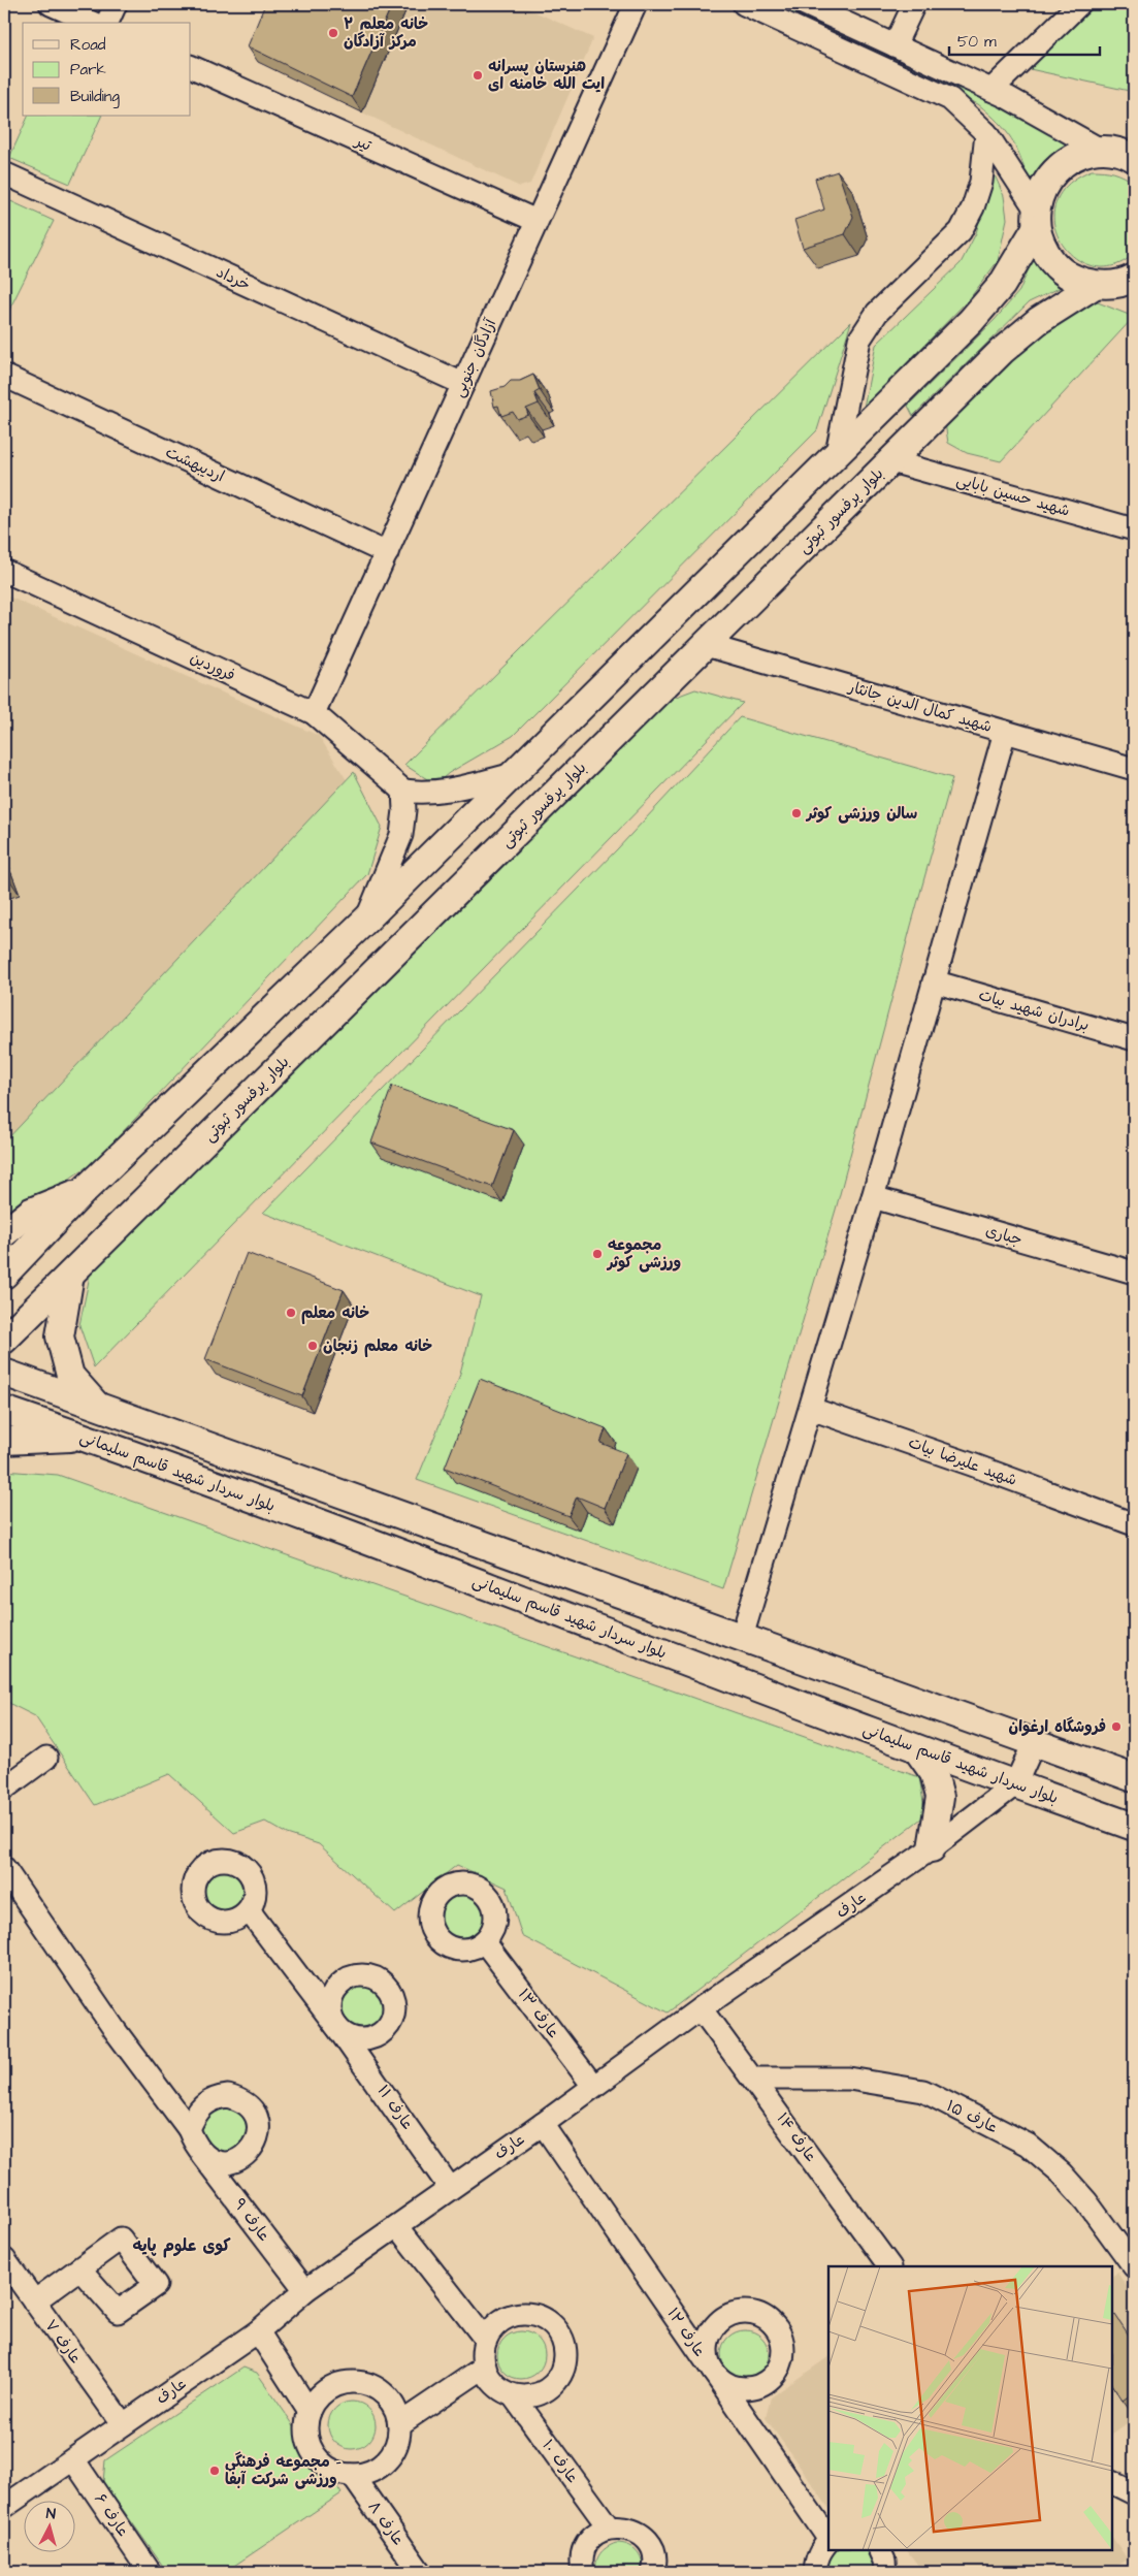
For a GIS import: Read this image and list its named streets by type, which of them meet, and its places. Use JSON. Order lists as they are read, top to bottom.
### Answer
{
  "streets": {
    "main road": ["بلوار پرفسور ثبوتی", "بلوار سردار شهید قاسم سلیمانی"],
    "street": [
      "تیر",
      "خرداد",
      "آزادگان جنوبی",
      "اردیبهشت",
      "شهید حسین بابایی",
      "فروردین",
      "شهید کمال الدین جانثار",
      "برادران شهید بیات",
      "جباری",
      "شهید علیرضا بیات",
      "عارف",
      "عارف ۱۳",
      "عارف ۱۱",
      "عارف ۱۵",
      "عارف ۱۴",
      "عارف ۹",
      "عارف ۱۲",
      "عارف ۷",
      "عارف ۱۰",
      "عارف ۶",
      "عارف ۸"
    ]
  },
  "crossings": [
    ["تیر", "آزادگان جنوبی"],
    ["خرداد", "آزادگان جنوبی"],
    ["آزادگان جنوبی", "اردیبهشت"],
    ["آزادگان جنوبی", "فروردین"],
    ["شهید حسین بابایی", "بلوار پرفسور ثبوتی"],
    ["بلوار پرفسور ثبوتی", "شهید کمال الدین جانثار"],
    ["بلوار سردار شهید قاسم سلیمانی", "عارف"],
    ["عارف", "عارف ۱۳"],
    ["عارف", "عارف ۱۱"],
    ["عارف", "عارف ۱۴"],
    ["عارف", "عارف ۹"],
    ["عارف", "عارف ۱۲"],
    ["عارف", "عارف ۷"],
    ["عارف", "عارف ۶"],
    ["عارف ۱۵", "عارف ۱۴"]
  ],
  "districts": ["کوی علوم پایه"],
  "places": [
    "خانه معلم ۲ مرکز آزادگان",
    "هنرستان پسرانه ایت الله خامنه ای",
    "سالن ورزشی کوثر",
    "مجموعه ورزشی کوثر",
    "خانه معلم",
    "خانه معلم زنجان",
    "فروشگاه ارغوان",
    "مجموعه فرهنگی - ورزشی شرکت آبفا"
  ],
  "legend": ["Road", "Park", "Building"],
  "scale_bar": "50 m",
  "north": "top"
}
